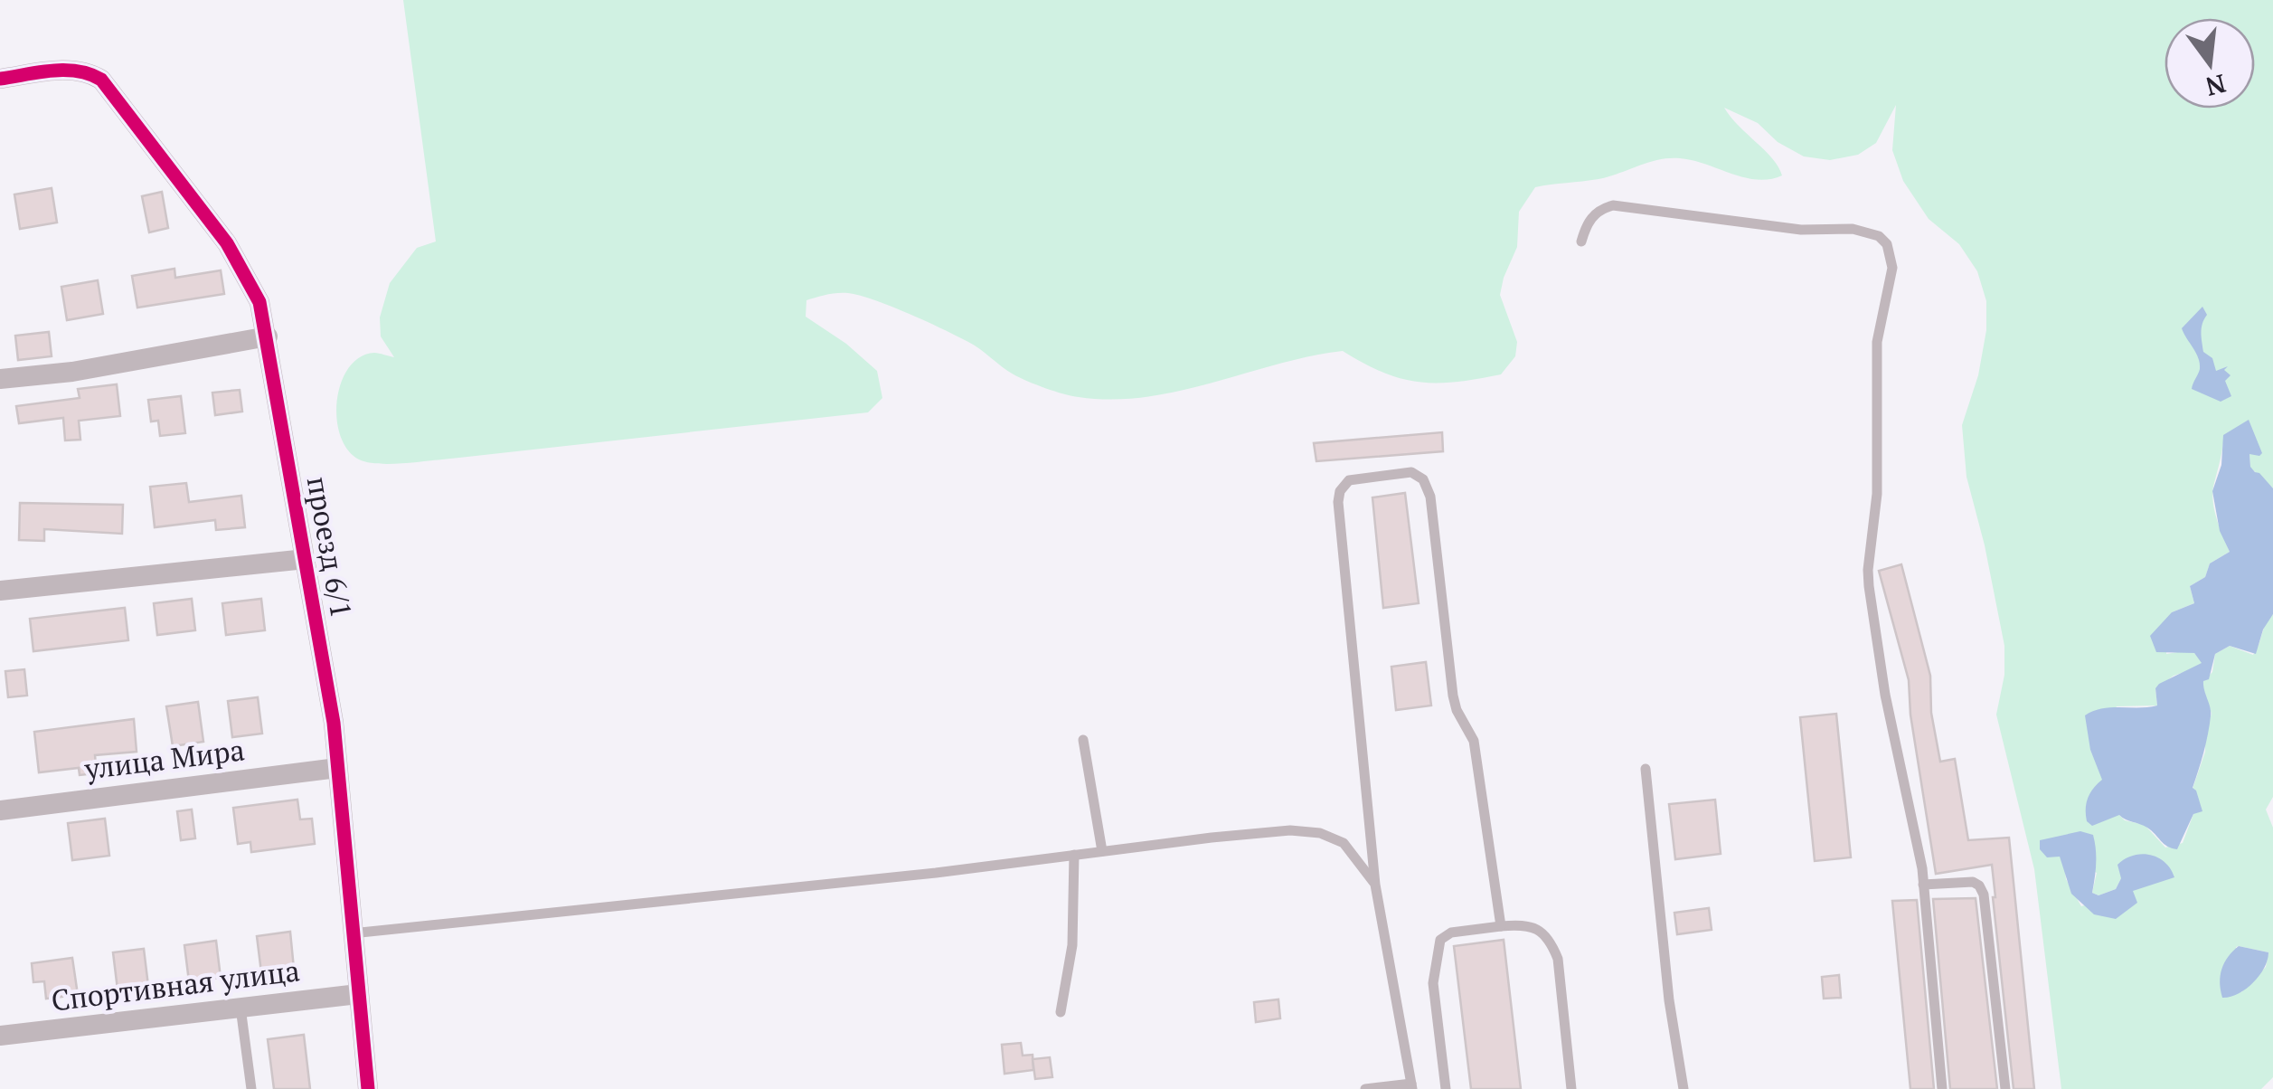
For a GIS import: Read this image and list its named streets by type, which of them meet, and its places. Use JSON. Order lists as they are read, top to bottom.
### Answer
{
  "streets": {
    "street": ["проезд 6/1", "улица Мира", "Спортивная улица"]
  },
  "crossings": [
    ["проезд 6/1", "улица Мира"],
    ["проезд 6/1", "Спортивная улица"]
  ],
  "north": "bottom"
}
